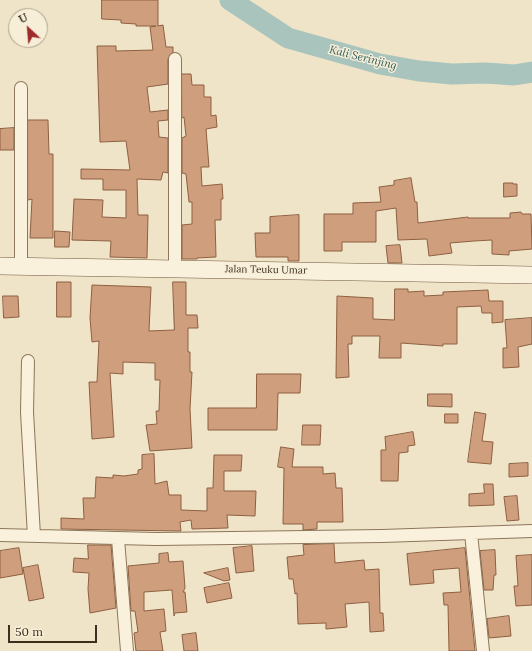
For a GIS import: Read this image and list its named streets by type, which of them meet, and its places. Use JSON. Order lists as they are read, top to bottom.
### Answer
{
  "streets": {
    "main road": ["Jalan Teuku Umar"]
  },
  "water": ["Kali Serinjing"],
  "scale_bar": "50 m",
  "north": "top left"
}
